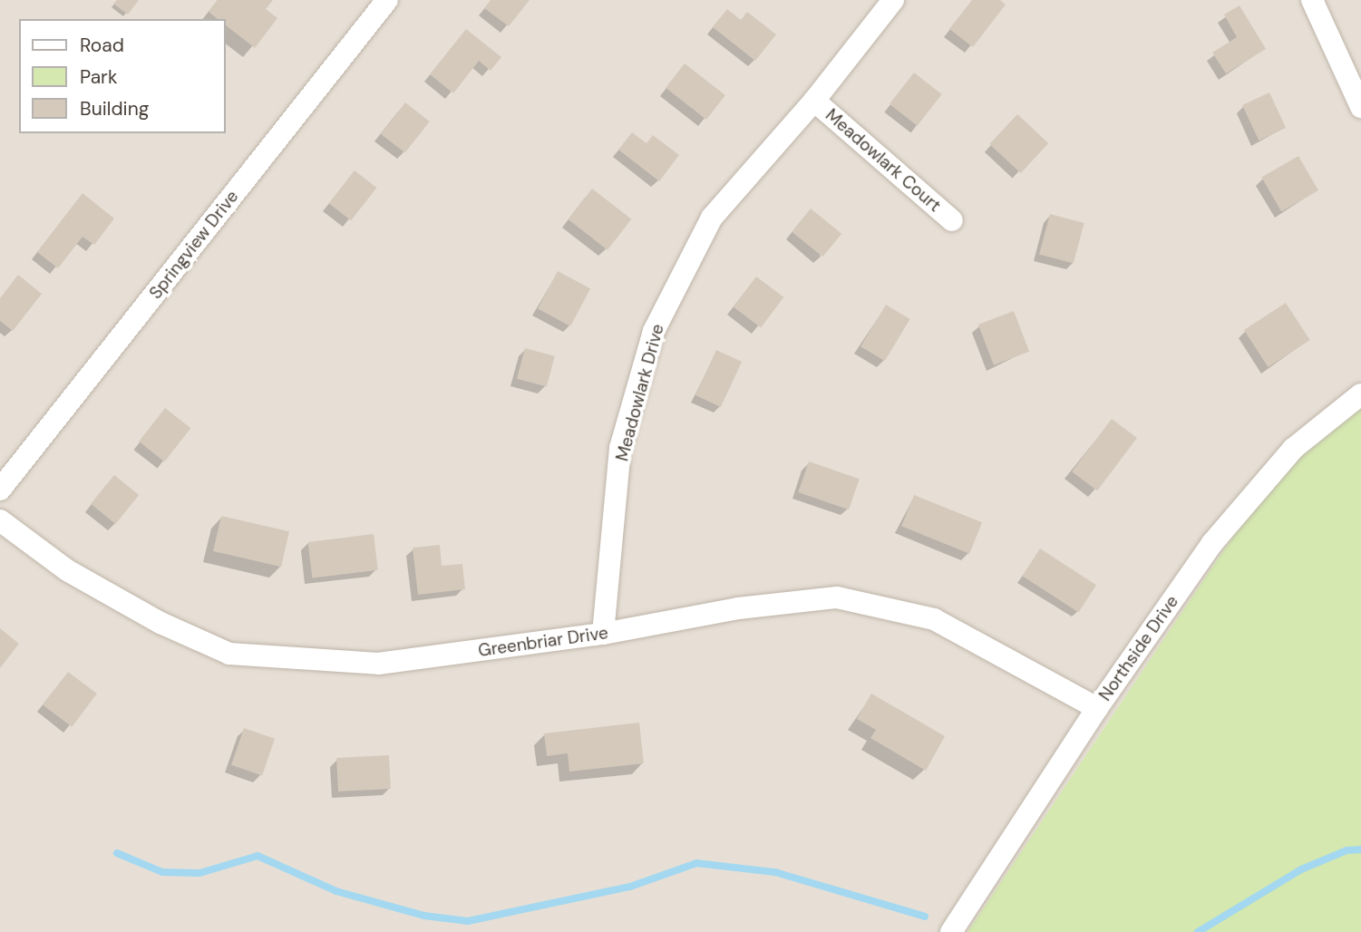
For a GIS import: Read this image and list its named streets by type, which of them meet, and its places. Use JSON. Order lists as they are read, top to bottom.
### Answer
{
  "streets": {
    "street": [
      "Meadowlark Court",
      "Springview Drive",
      "Meadowlark Drive",
      "Greenbriar Drive",
      "Northside Drive"
    ]
  },
  "crossings": [
    ["Meadowlark Court", "Meadowlark Drive"],
    ["Meadowlark Drive", "Greenbriar Drive"],
    ["Greenbriar Drive", "Northside Drive"]
  ],
  "legend": ["Road", "Park", "Building"]
}
